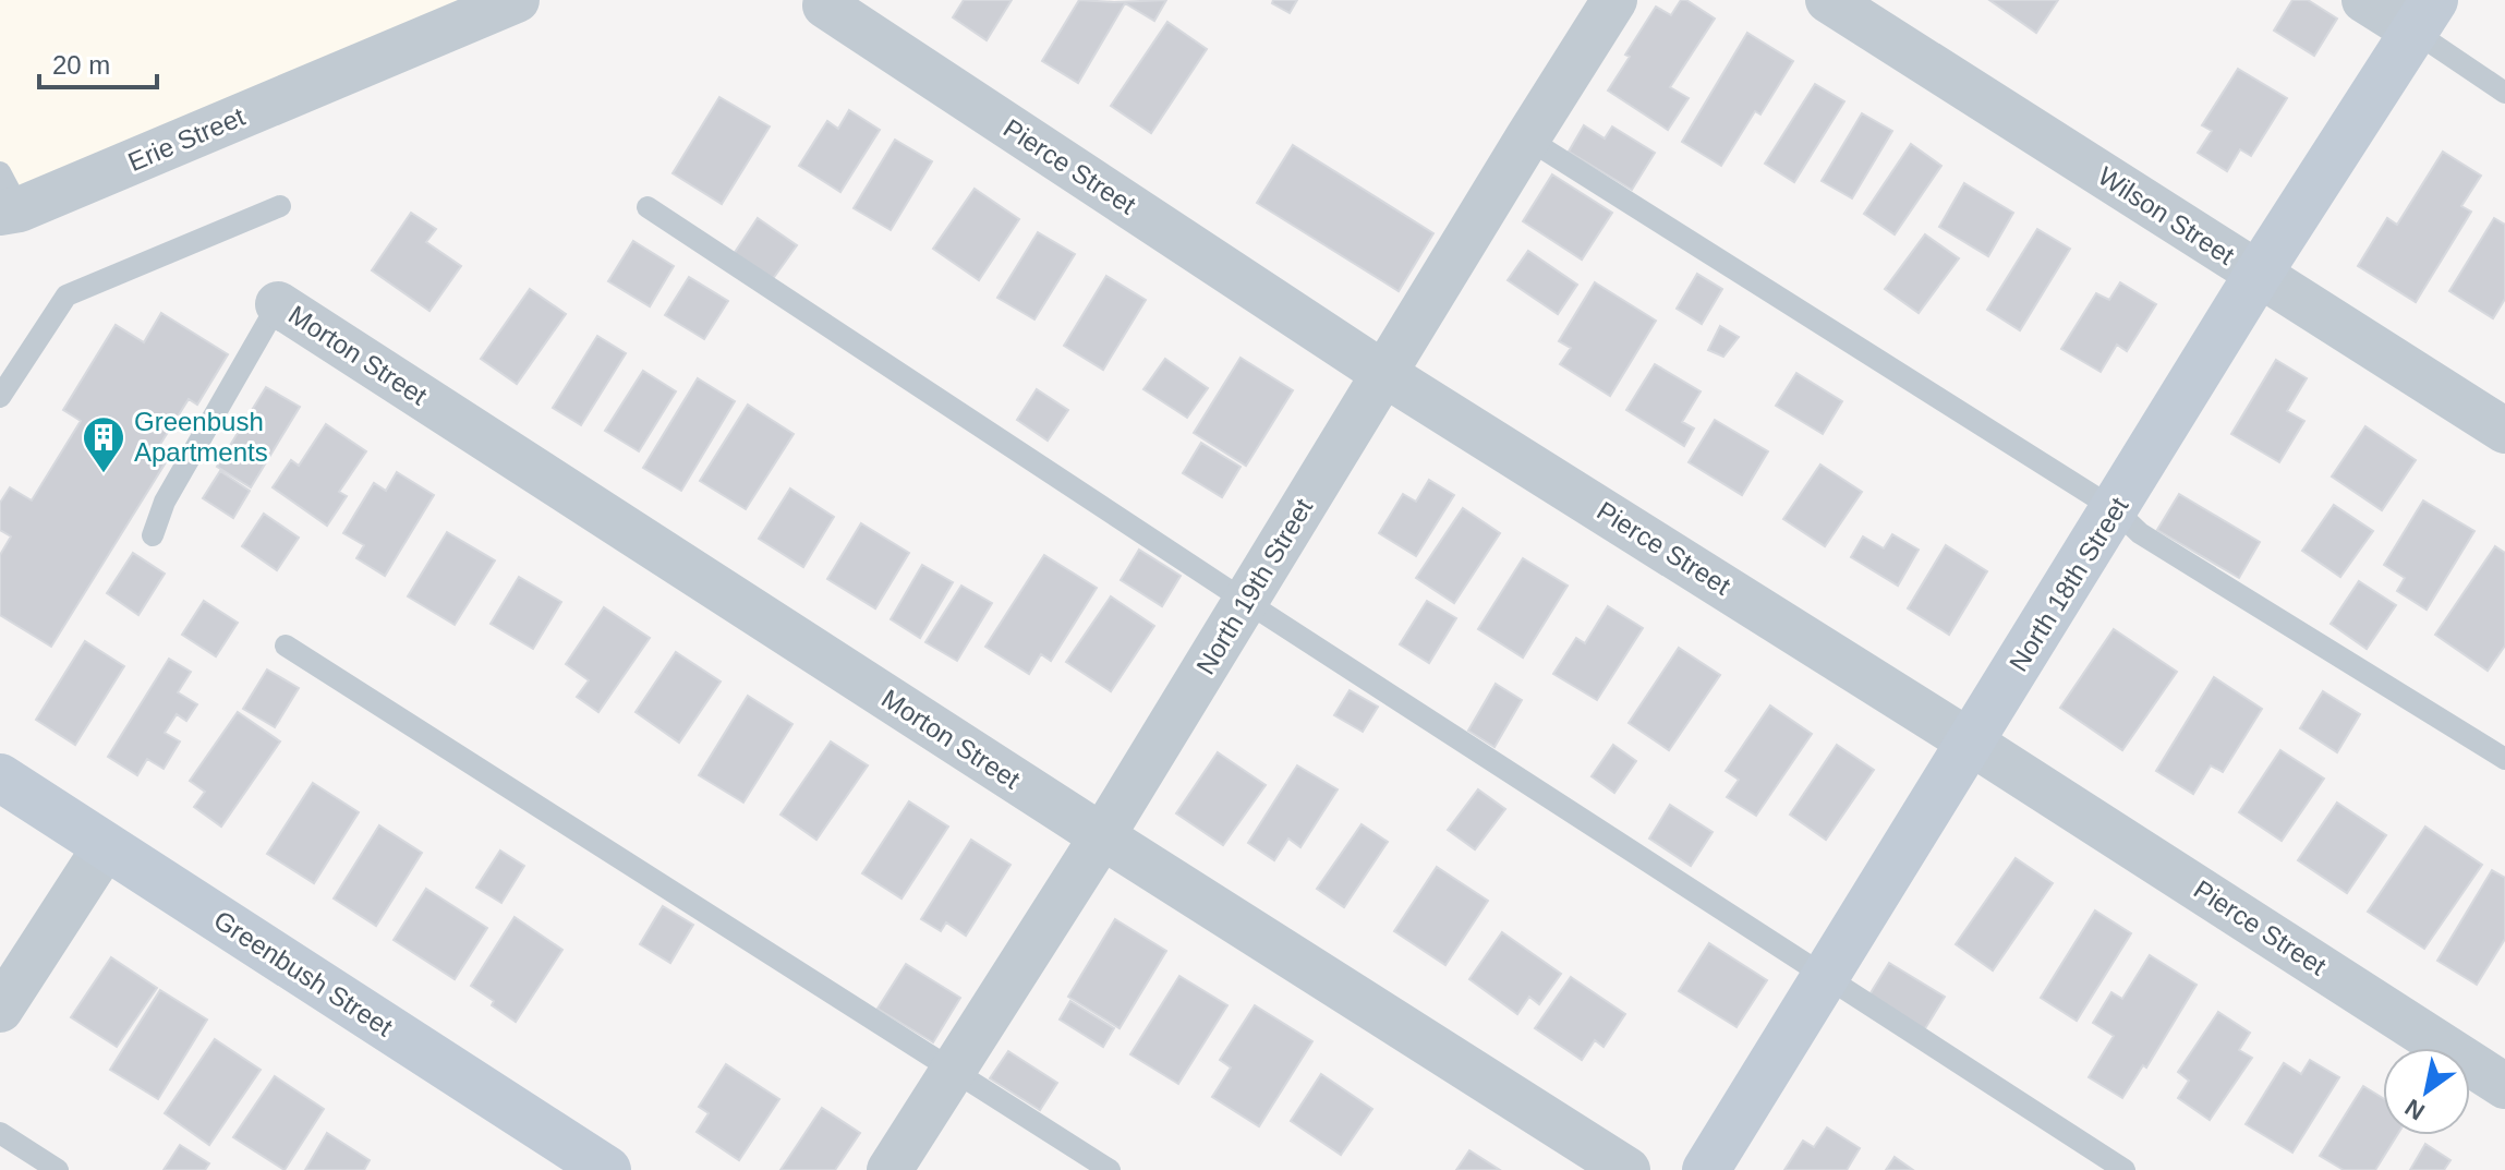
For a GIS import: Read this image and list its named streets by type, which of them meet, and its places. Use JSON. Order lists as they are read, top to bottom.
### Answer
{
  "streets": {
    "main road": ["North 18th Street", "Greenbush Street"],
    "street": [
      "Erie Street",
      "Pierce Street",
      "Wilson Street",
      "Morton Street",
      "North 19th Street"
    ]
  },
  "crossings": [
    ["Pierce Street", "North 18th Street"],
    ["Pierce Street", "North 19th Street"],
    ["Wilson Street", "North 18th Street"],
    ["Morton Street", "North 19th Street"]
  ],
  "places": {
    "building": ["Greenbush Apartments"]
  },
  "scale_bar": "20 m",
  "north": "bottom left"
}
